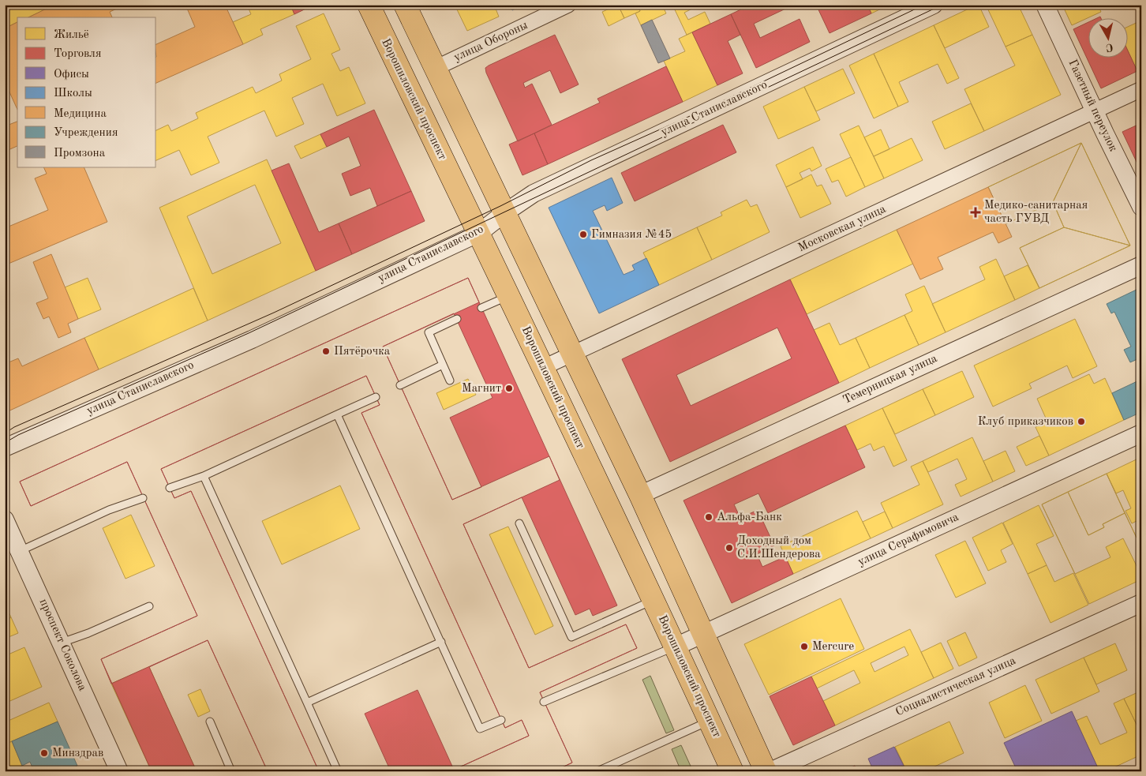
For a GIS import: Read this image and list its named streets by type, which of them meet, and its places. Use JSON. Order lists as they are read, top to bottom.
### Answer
{
  "streets": {
    "main road": ["Ворошиловский проспект"],
    "street": [
      "улица Обороны",
      "Газетный переулок",
      "улица Станиславского",
      "Московская улица",
      "Темерницкая улица",
      "улица Серафимовича",
      "проспект Соколова",
      "Социалистическая улица"
    ]
  },
  "crossings": [
    ["Ворошиловский проспект", "улица Станиславского"],
    ["Ворошиловский проспект", "Московская улица"],
    ["Ворошиловский проспект", "улица Серафимовича"],
    ["Газетный переулок", "Московская улица"]
  ],
  "places": {
    "health": ["Медико-санитарная часть ГУВД"],
    "other": [
      "Гимназия №45",
      "Пятёрочка",
      "Магнит",
      "Клуб приказчиков",
      "Альфа-Банк",
      "Доходный дом С.И.Шендерова",
      "Mercure",
      "Минздрав"
    ]
  },
  "legend": [
    "Жильё",
    "Торговля",
    "Офисы",
    "Школы",
    "Медицина",
    "Учреждения",
    "Промзона"
  ],
  "north": "bottom"
}
